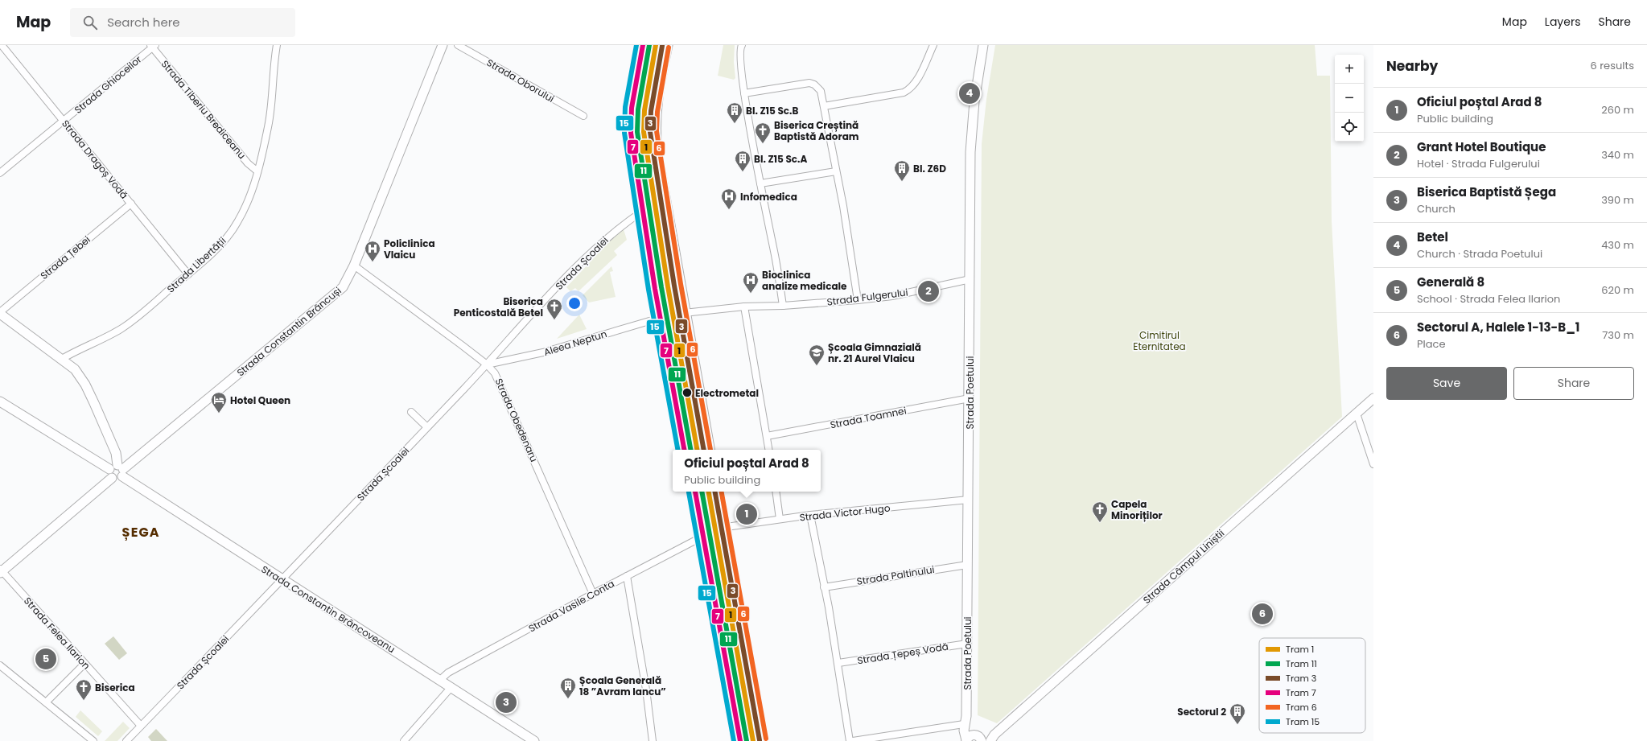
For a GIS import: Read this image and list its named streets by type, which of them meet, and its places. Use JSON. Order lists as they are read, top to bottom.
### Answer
{
  "streets": {
    "street": [
      "Strada Oborului",
      "Strada Ghioceilor",
      "Strada Tiberiu Brediceanu",
      "Strada Dragoș Vodă",
      "Strada Țebei",
      "Strada Școalei",
      "Strada Libertății",
      "Strada Fulgerului",
      "Strada Constantin Brâncuși",
      "Aleea Neptun",
      "Strada Poetului",
      "Strada Toamnei",
      "Strada Obedenaru",
      "Strada Victor Hugo",
      "Strada Câmpul Liniștii",
      "Strada Paltinului",
      "Strada Vasile Conta",
      "Strada Constantin Brâncoveanu",
      "Strada Felea Ilarion",
      "Strada Țepeș Vodă"
    ]
  },
  "crossings": [
    ["Strada Ghioceilor", "Strada Tiberiu Brediceanu"],
    ["Strada Ghioceilor", "Strada Dragoș Vodă"],
    ["Strada Tiberiu Brediceanu", "Strada Libertății"],
    ["Strada Dragoș Vodă", "Strada Țebei"],
    ["Strada Dragoș Vodă", "Strada Libertății"],
    ["Strada Școalei", "Aleea Neptun"],
    ["Strada Școalei", "Strada Obedenaru"],
    ["Strada Școalei", "Strada Constantin Brâncoveanu"],
    ["Strada Școalei", "Strada Felea Ilarion"],
    ["Strada Fulgerului", "Aleea Neptun"],
    ["Strada Fulgerului", "Strada Poetului"],
    ["Strada Constantin Brâncuși", "Strada Obedenaru"],
    ["Strada Constantin Brâncuși", "Strada Constantin Brâncoveanu"],
    ["Strada Constantin Brâncuși", "Strada Felea Ilarion"],
    ["Aleea Neptun", "Strada Obedenaru"],
    ["Strada Poetului", "Strada Toamnei"],
    ["Strada Poetului", "Strada Victor Hugo"],
    ["Strada Poetului", "Strada Câmpul Liniștii"],
    ["Strada Poetului", "Strada Paltinului"],
    ["Strada Poetului", "Strada Țepeș Vodă"],
    ["Strada Obedenaru", "Strada Vasile Conta"],
    ["Strada Vasile Conta", "Strada Constantin Brâncoveanu"]
  ],
  "districts": ["ȘEGA"],
  "parks": ["Cimitirul Eternitatea"],
  "places": {
    "building": [
      "Bl. Z15 Sc.B",
      "Bl. Z15 Sc.A",
      "Bl. Z6D",
      "Școala Generală 18 ”Avram Iancu”",
      "Sectorul 2"
    ],
    "church": [
      "Biserica Creștină Baptistă Adoram",
      "Biserica Penticostală Betel",
      "Capela Minoriților",
      "Biserica"
    ],
    "hospital": ["Infomedica", "Policlinica Vlaicu", "Bioclinica analize medicale"],
    "school or university": ["Școala Gimnazială nr. 21 Aurel Vlaicu"],
    "other": ["Electrometal"],
    "hotel": ["Hotel Queen"]
  },
  "lines": [
    "tram line 1",
    "tram line 11",
    "tram line 7",
    "tram line 15",
    "tram line 3",
    "tram line 6"
  ],
  "legend": [
    "Tram 1",
    "Tram 11",
    "Tram 3",
    "Tram 7",
    "Tram 6",
    "Tram 15"
  ],
  "page": {
    "header": "Map",
    "search": "Search here",
    "nav": ["Map", "Layers", "Share"],
    "heading": ["Nearby", "6 results"],
    "map_buttons": ["+", "−"],
    "pins": [
      "4",
      "2",
      "1",
      "6",
      "5",
      "3"
    ],
    "list": [
      {
        "mark": "1",
        "name": "Oficiul poștal Arad 8",
        "note": "Public building",
        "value": "260 m"
      },
      {
        "mark": "2",
        "name": "Grant Hotel Boutique",
        "note": "Hotel · Strada Fulgerului",
        "value": "340 m"
      },
      {
        "mark": "3",
        "name": "Biserica Baptistă Șega",
        "note": "Church",
        "value": "390 m"
      },
      {
        "mark": "4",
        "name": "Betel",
        "note": "Church · Strada Poetului",
        "value": "430 m"
      },
      {
        "mark": "5",
        "name": "Generală 8",
        "note": "School · Strada Felea Ilarion",
        "value": "620 m"
      },
      {
        "mark": "6",
        "name": "Sectorul A, Halele 1-13-B_1",
        "note": "Place",
        "value": "730 m"
      }
    ],
    "buttons": ["Save", "Share"],
    "popup": ["Oficiul poștal Arad 8", "Public building"]
  }
}
